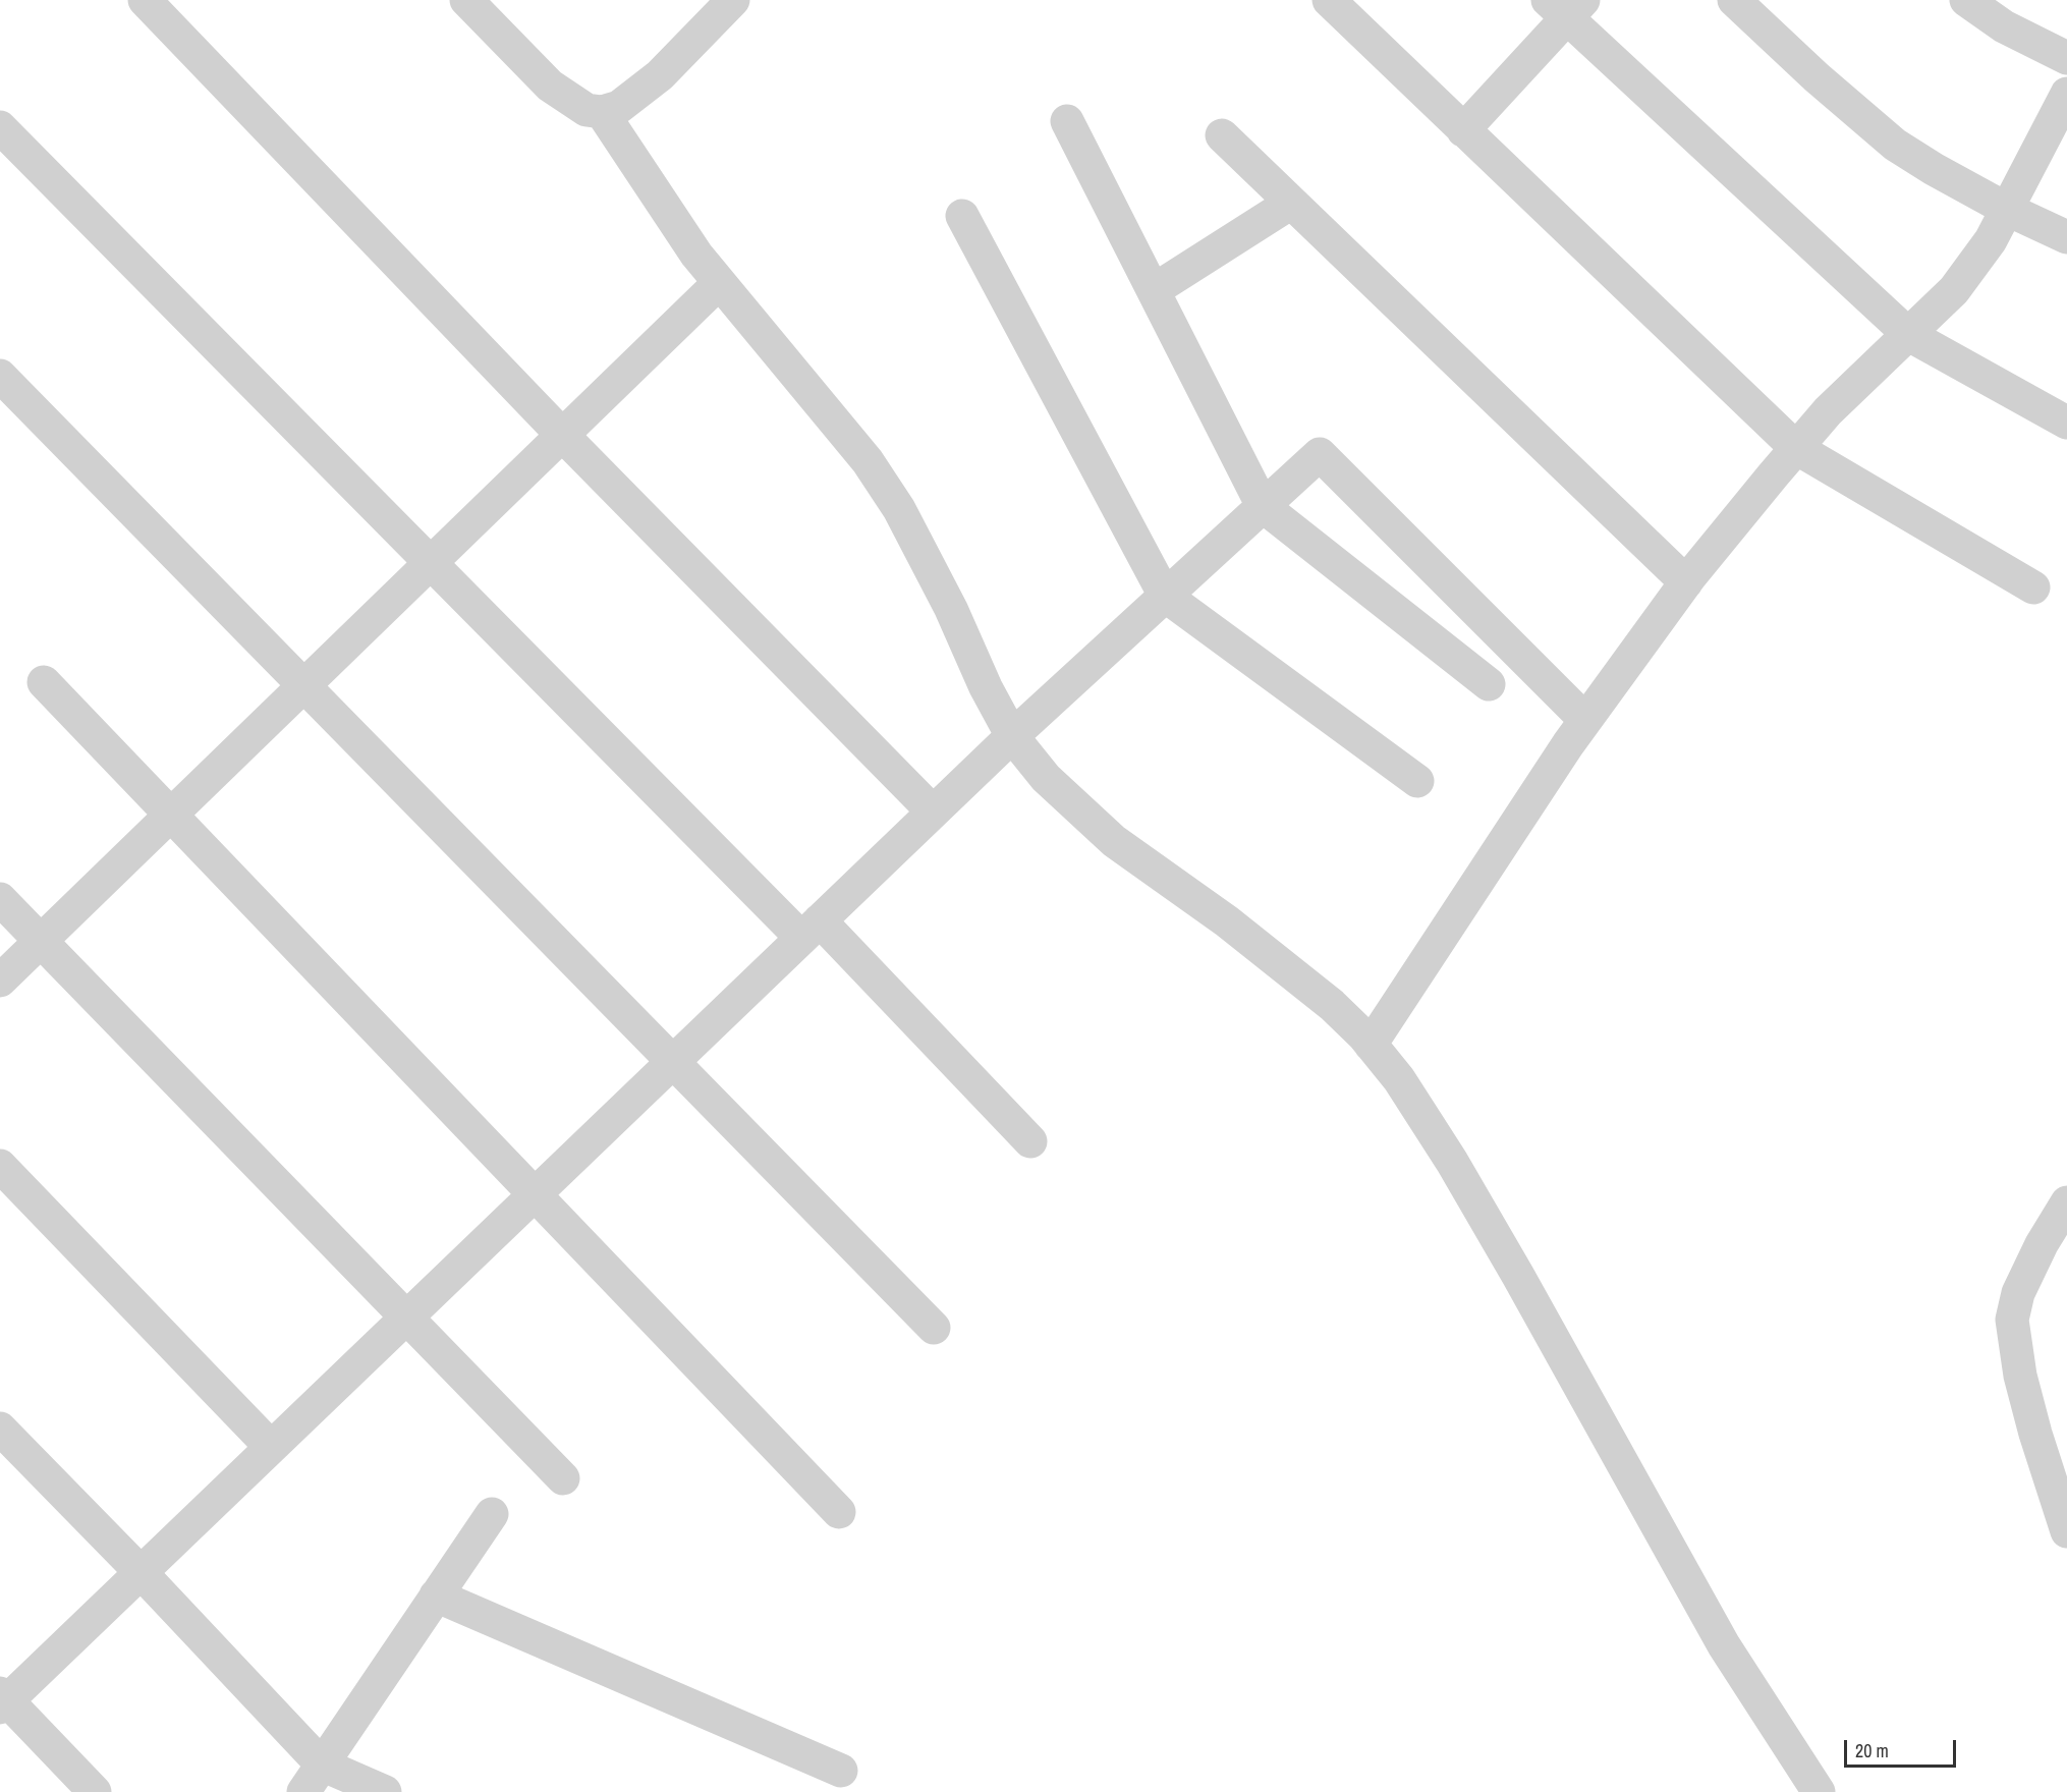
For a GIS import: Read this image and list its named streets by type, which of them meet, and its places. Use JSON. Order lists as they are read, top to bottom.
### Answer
{
  "scale_bar": "20 m"
}
